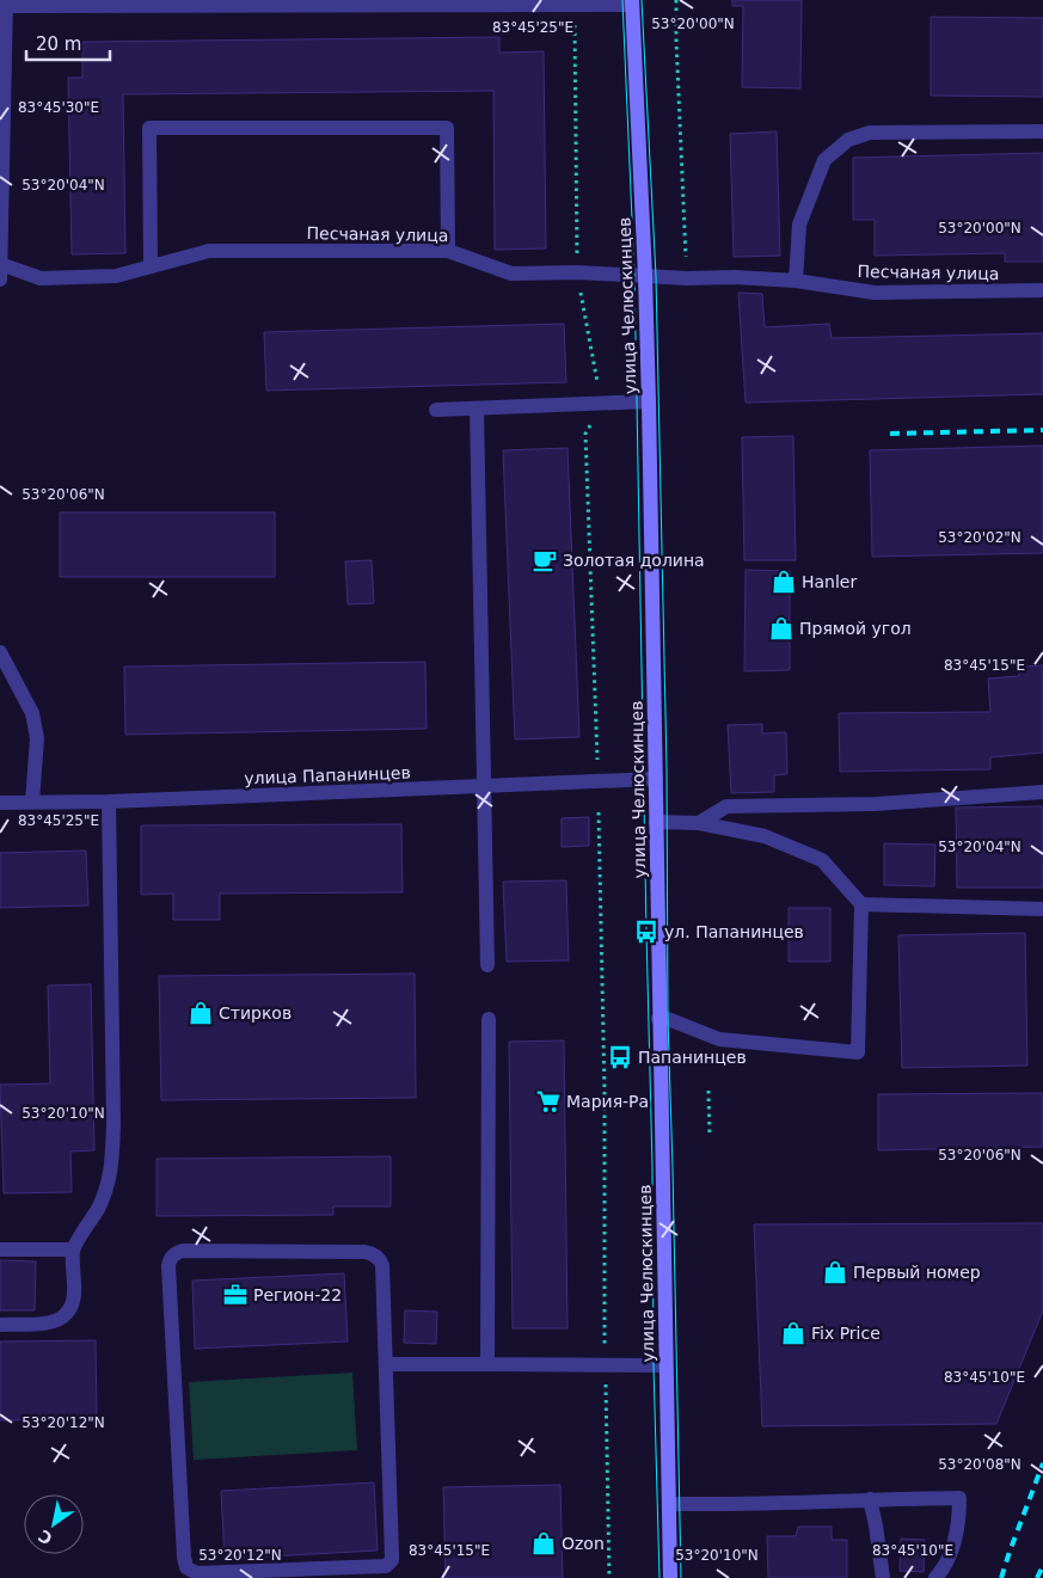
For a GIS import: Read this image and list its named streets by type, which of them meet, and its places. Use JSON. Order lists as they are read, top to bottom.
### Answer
{
  "streets": {
    "main road": ["улица Челюскинцев"],
    "street": ["Песчаная улица", "улица Папанинцев"]
  },
  "crossings": [
    ["Песчаная улица", "улица Челюскинцев"],
    ["улица Челюскинцев", "улица Папанинцев"]
  ],
  "places": {
    "cafe": ["Золотая долина"],
    "shop": [
      "Hanler",
      "Прямой угол",
      "Стирков",
      "Первый номер",
      "Fix Price",
      "Ozon"
    ],
    "bus stop": ["ул. Папанинцев", "Папанинцев"],
    "supermarket": ["Мария-Ра"],
    "office": ["Регион-22"]
  },
  "scale_bar": "20 m",
  "north": "bottom left",
  "coordinates": [
    "53°20'00\"N",
    "83°45'25\"E",
    "83°45'30\"E",
    "53°20'04\"N",
    "53°20'06\"N",
    "53°20'02\"N",
    "83°45'15\"E",
    "53°20'10\"N",
    "83°45'10\"E",
    "53°20'12\"N",
    "53°20'08\"N"
  ]
}
